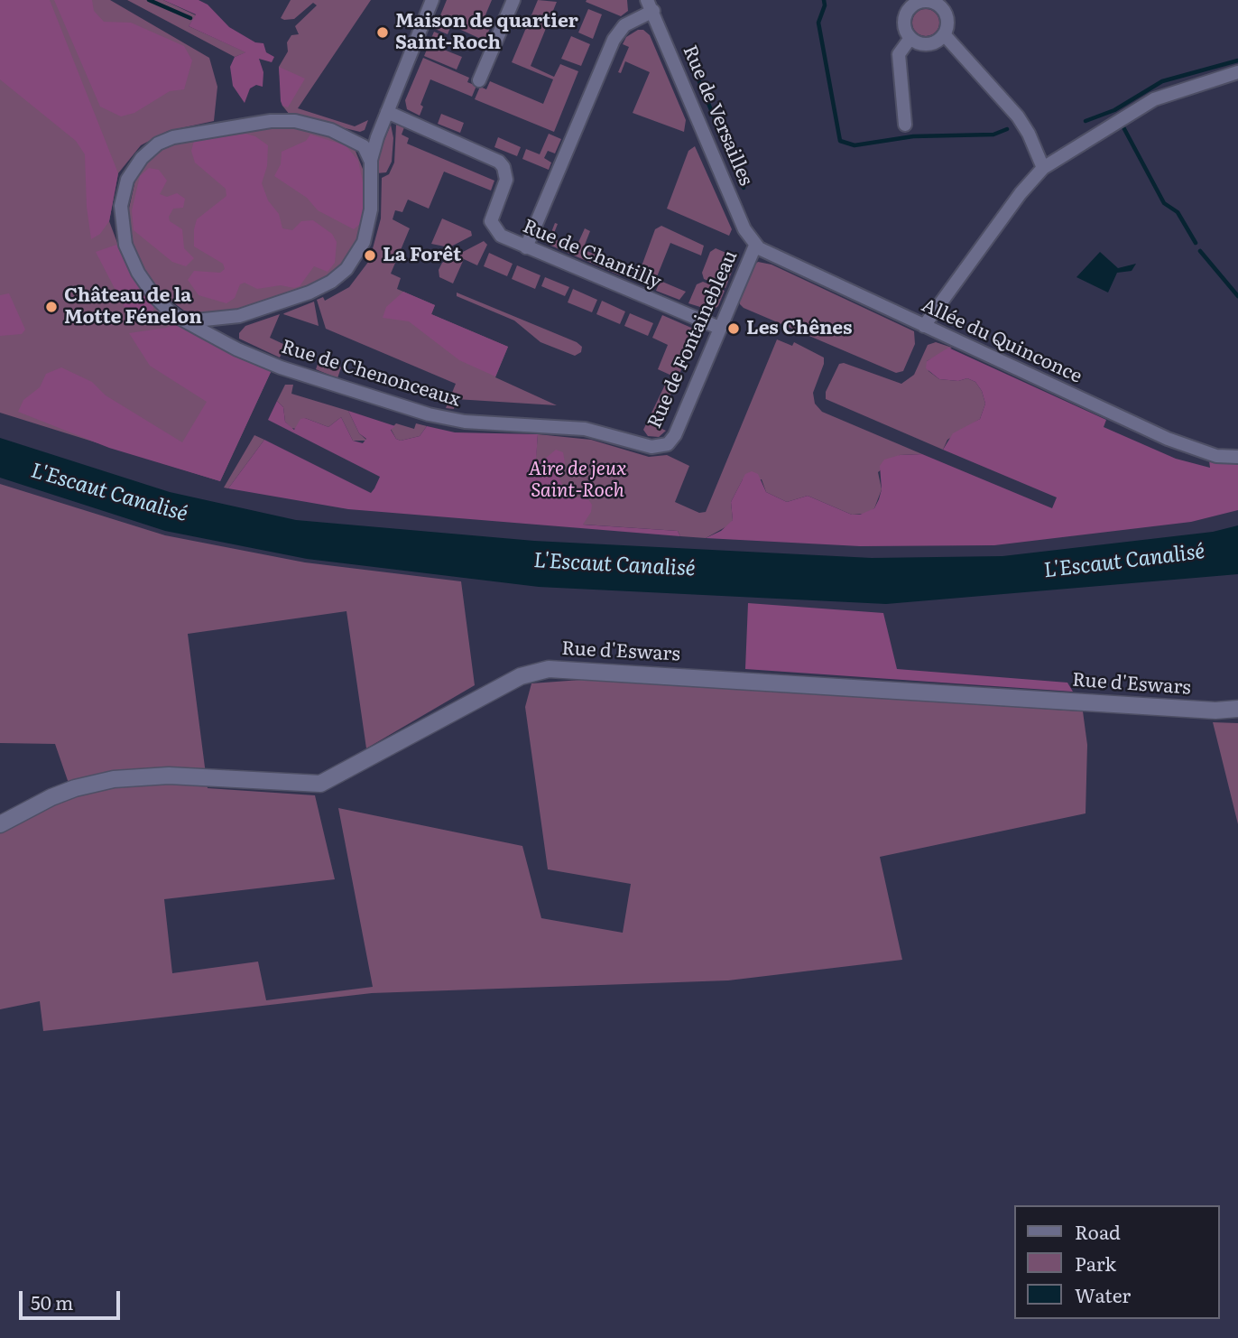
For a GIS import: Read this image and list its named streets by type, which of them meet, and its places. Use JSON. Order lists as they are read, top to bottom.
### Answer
{
  "streets": {
    "street": [
      "Rue de Versailles",
      "Rue de Chantilly",
      "Rue de Fontainebleau",
      "Allée du Quinconce",
      "Rue de Chenonceaux",
      "Rue d'Eswars"
    ]
  },
  "crossings": [
    ["Rue de Versailles", "Rue de Fontainebleau"],
    ["Rue de Versailles", "Allée du Quinconce"],
    ["Rue de Chantilly", "Rue de Fontainebleau"],
    ["Rue de Fontainebleau", "Allée du Quinconce"],
    ["Rue de Fontainebleau", "Rue de Chenonceaux"]
  ],
  "water": ["L'Escaut Canalisé"],
  "parks": ["Aire de jeux Saint-Roch"],
  "places": [
    "Maison de quartier Saint-Roch",
    "La Forêt",
    "Château de la Motte Fénelon",
    "Les Chênes"
  ],
  "legend": ["Road", "Park", "Water"],
  "scale_bar": "50 m"
}
